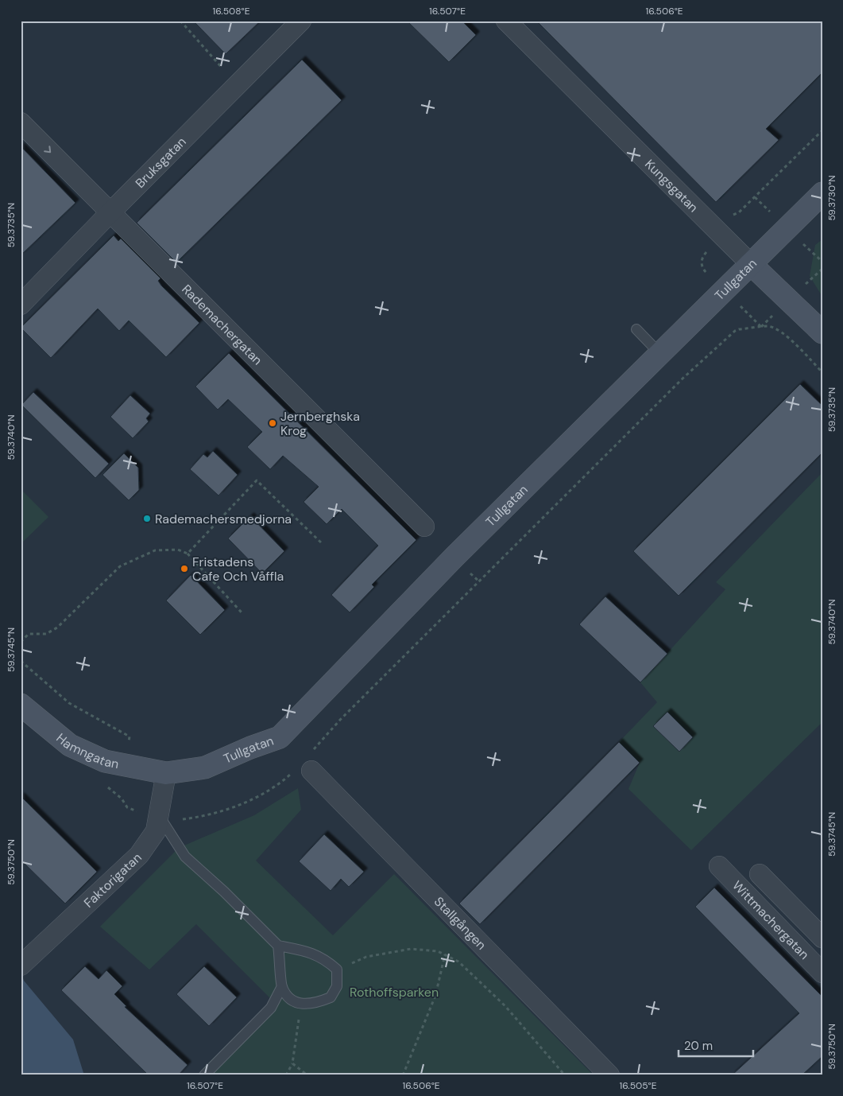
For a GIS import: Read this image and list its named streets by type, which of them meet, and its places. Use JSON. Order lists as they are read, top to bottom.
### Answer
{
  "streets": {
    "street": [
      "Bruksgatan",
      "Kungsgatan",
      "Tullgatan",
      "Rademachergatan",
      "Hamngatan",
      "Faktorigatan",
      "Wittmachergatan",
      "Stallgången"
    ]
  },
  "crossings": [
    ["Bruksgatan", "Rademachergatan"],
    ["Kungsgatan", "Tullgatan"],
    ["Tullgatan", "Hamngatan"],
    ["Tullgatan", "Faktorigatan"],
    ["Hamngatan", "Faktorigatan"]
  ],
  "parks": ["Rothoffsparken"],
  "places": ["Jernberghska Krog", "Rademachersmedjorna", "Fristadens Cafe Och Våffla"],
  "scale_bar": "20 m",
  "coordinates": [
    "16.508°E",
    "16.507°E",
    "16.506°E",
    "59.3730°N",
    "59.3735°N",
    "59.3740°N",
    "59.3745°N",
    "59.3750°N",
    "16.505°E"
  ]
}
